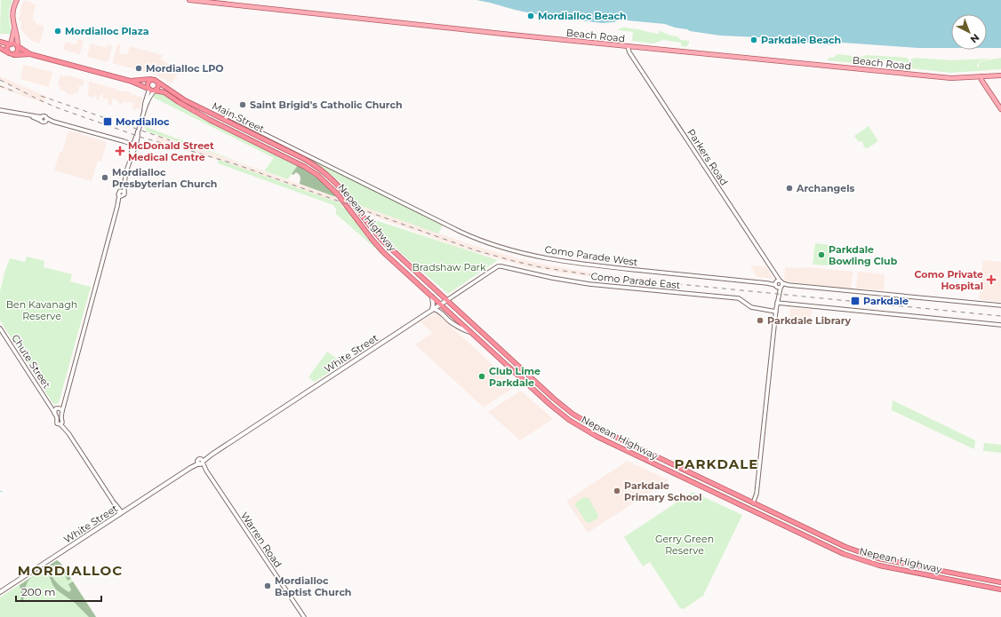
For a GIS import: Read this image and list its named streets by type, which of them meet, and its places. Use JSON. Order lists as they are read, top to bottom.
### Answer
{
  "streets": {
    "highway": ["Main Street", "Nepean Highway"],
    "main road": ["Beach Road", "White Street"],
    "street": [
      "Parkers Road",
      "Como Parade West",
      "Como Parade East",
      "Chute Street",
      "Warren Road"
    ]
  },
  "crossings": [
    ["Beach Road", "Parkers Road"],
    ["Main Street", "Nepean Highway"],
    ["Main Street", "Como Parade West"],
    ["Parkers Road", "Nepean Highway"],
    ["Parkers Road", "Como Parade West"],
    ["Parkers Road", "Como Parade East"],
    ["Nepean Highway", "White Street"],
    ["Como Parade East", "White Street"],
    ["White Street", "Warren Road"]
  ],
  "districts": ["PARKDALE", "MORDIALLOC"],
  "parks": ["Bradshaw Park", "Ben Kavanagh Reserve", "Gerry Green Reserve"],
  "places": {
    "other": [
      "Mordialloc Beach",
      "Mordialloc Plaza",
      "Parkdale Beach",
      "Mordialloc LPO",
      "Saint Brigid's Catholic Church",
      "Mordialloc Presbyterian Church",
      "Archangels",
      "Parkdale Bowling Club",
      "Parkdale Library",
      "Club Lime Parkdale",
      "Parkdale Primary School",
      "Mordialloc Baptist Church"
    ],
    "transit": ["Mordialloc", "Parkdale"],
    "health": ["McDonald Street Medical Centre", "Como Private Hospital"]
  },
  "scale_bar": "200 m",
  "north": "bottom right"
}
